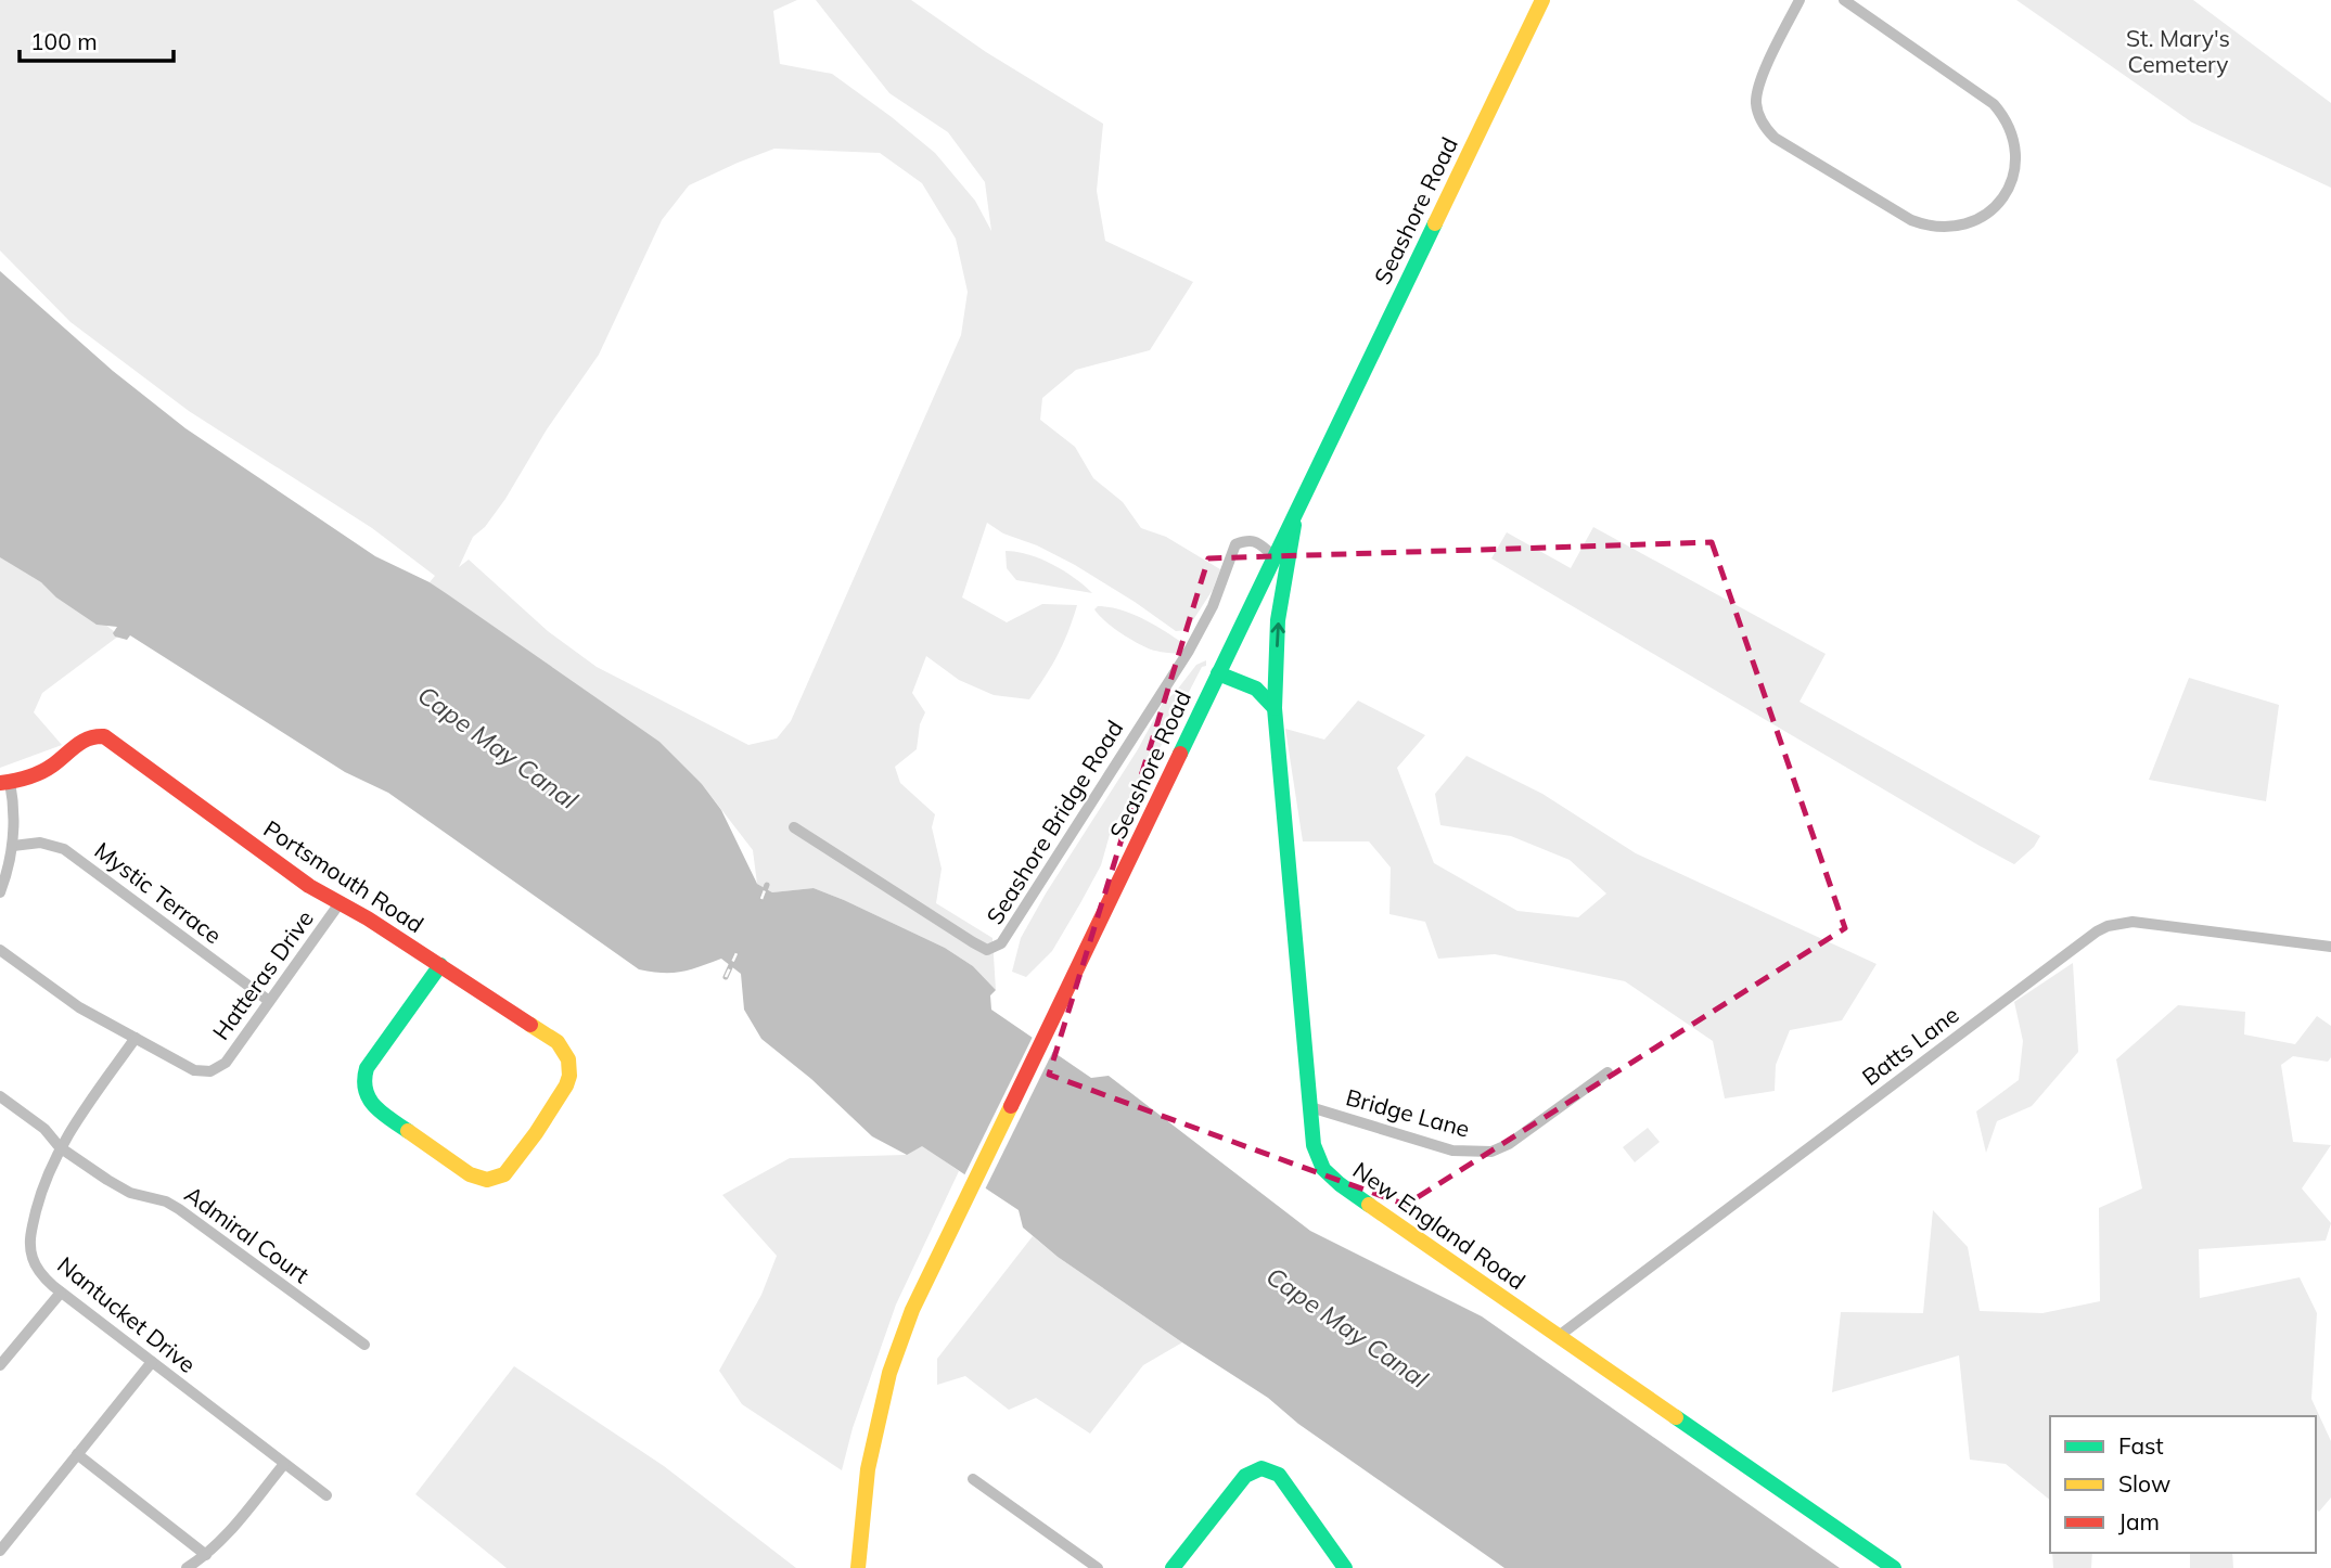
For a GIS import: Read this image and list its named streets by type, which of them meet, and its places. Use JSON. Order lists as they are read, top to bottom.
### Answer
{
  "streets": {
    "street": [
      "Seashore Road",
      "Seashore Bridge Road",
      "Portsmouth Road",
      "Mystic Terrace",
      "Hatteras Drive",
      "Batts Lane",
      "Bridge Lane",
      "New England Road",
      "Admiral Court",
      "Nantucket Drive"
    ]
  },
  "crossings": [
    ["Seashore Road", "Seashore Bridge Road"],
    ["Seashore Road", "New England Road"],
    ["Portsmouth Road", "Hatteras Drive"],
    ["Mystic Terrace", "Hatteras Drive"],
    ["Hatteras Drive", "Nantucket Drive"],
    ["Batts Lane", "New England Road"],
    ["Bridge Lane", "New England Road"],
    ["Admiral Court", "Nantucket Drive"]
  ],
  "water": ["Cape May Canal"],
  "parks": ["St. Mary's Cemetery"],
  "legend": ["Fast", "Slow", "Jam"],
  "scale_bar": "100 m"
}
